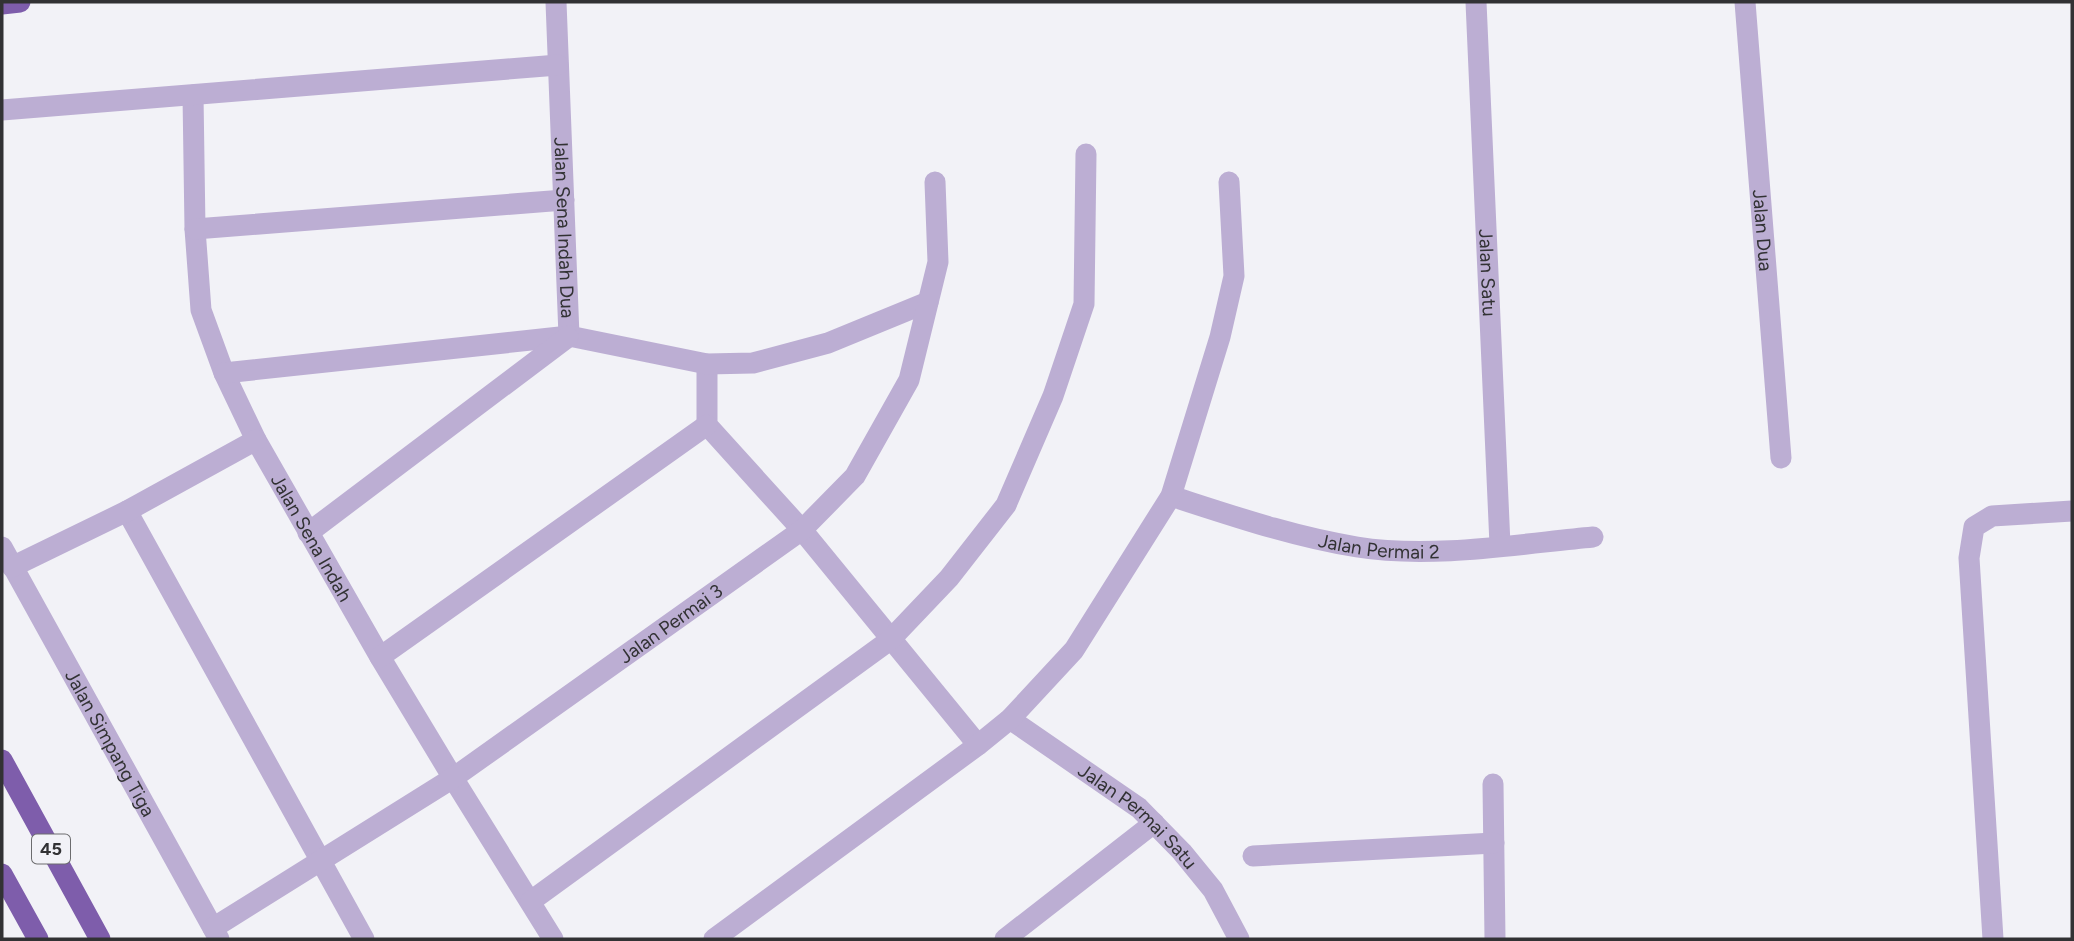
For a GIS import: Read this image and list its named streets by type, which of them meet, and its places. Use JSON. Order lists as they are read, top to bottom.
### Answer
{
  "streets": {
    "highway": ["45"],
    "street": [
      "Jalan Sena Indah Dua",
      "Jalan Dua",
      "Jalan Satu",
      "Jalan Sena Indah",
      "Jalan Permai 2",
      "Jalan Permai 3",
      "Jalan Simpang Tiga",
      "Jalan Permai Satu"
    ]
  },
  "crossings": [
    ["Jalan Sena Indah Dua", "Jalan Sena Indah"],
    ["Jalan Satu", "Jalan Permai 2"],
    ["Jalan Sena Indah", "Jalan Permai 3"],
    ["Jalan Permai 3", "Jalan Simpang Tiga"]
  ]
}
